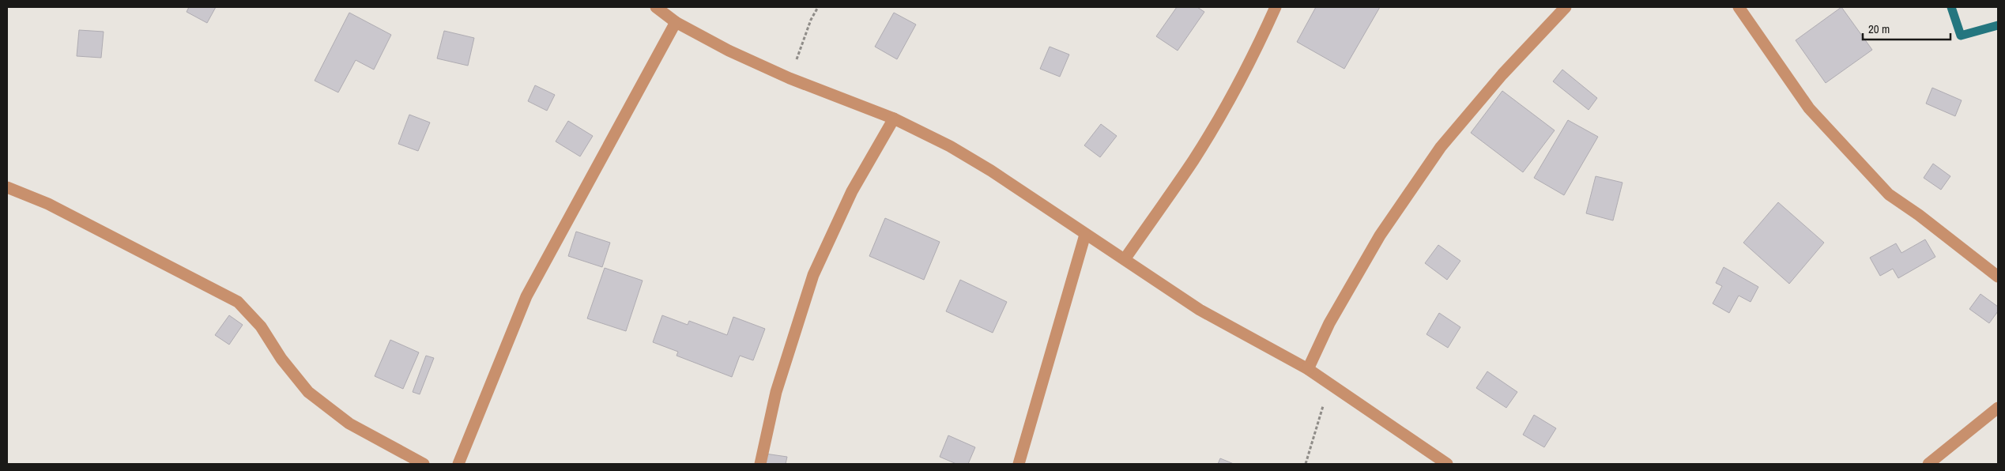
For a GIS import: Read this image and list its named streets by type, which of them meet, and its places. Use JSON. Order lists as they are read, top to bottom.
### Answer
{
  "scale_bar": "20 m"
}
